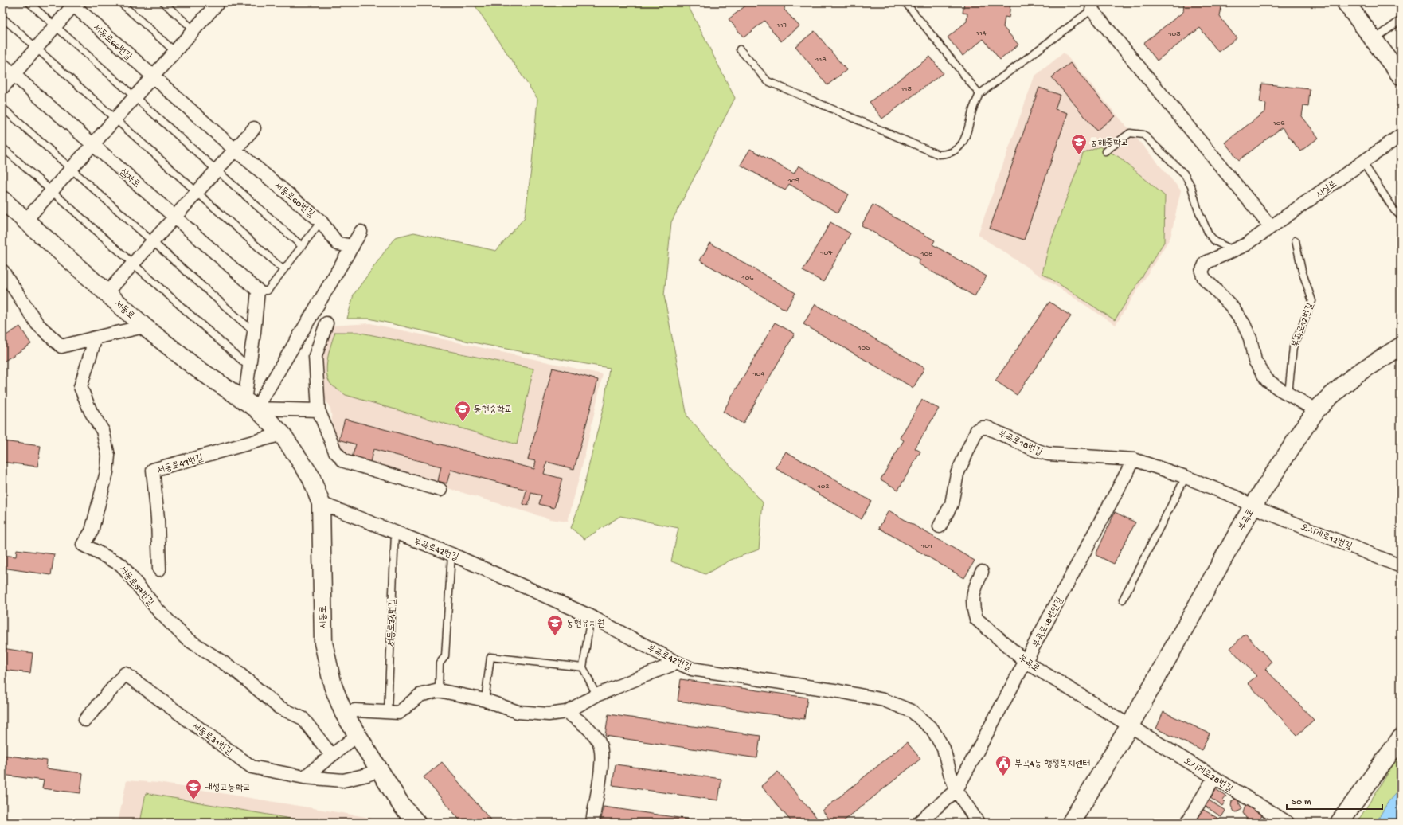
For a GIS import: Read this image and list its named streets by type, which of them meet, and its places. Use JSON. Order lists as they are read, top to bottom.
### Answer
{
  "streets": {
    "main road": ["서동로", "부곡로"],
    "street": [
      "서동로66번길",
      "삼차로",
      "시실로",
      "서동로60번길",
      "부곡로18번길",
      "서동로49번길",
      "오시게로12번길",
      "부곡로42번길",
      "서동로57번길",
      "부곡로18번안길",
      "서동로31번길",
      "오시게로28번길"
    ],
    "lane": ["부곡로12번길", "서동로34번길"]
  },
  "crossings": [
    ["서동로66번길", "서동로60번길"],
    ["서동로", "서동로49번길"],
    ["서동로", "부곡로42번길"],
    ["부곡로18번길", "부곡로"],
    ["부곡로18번길", "오시게로12번길"],
    ["부곡로18번길", "부곡로18번안길"],
    ["부곡로", "오시게로12번길"],
    ["부곡로", "부곡로18번안길"],
    ["부곡로", "오시게로28번길"],
    ["부곡로42번길", "부곡로18번안길"],
    ["부곡로42번길", "서동로34번길"]
  ],
  "places": {
    "school or university": [
      "동해중학교",
      "동현중학교",
      "동현유치원",
      "내성고등학교"
    ],
    "public building": ["부곡4동 행정복지센터"]
  },
  "house_numbers": [
    "117",
    "114",
    "105",
    "118",
    "115",
    "106",
    "109",
    "107",
    "108",
    "106",
    "105",
    "104",
    "102",
    "101"
  ],
  "scale_bar": "50 m"
}
